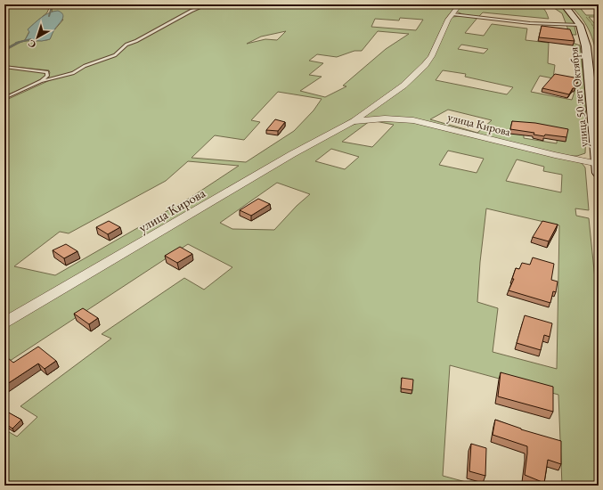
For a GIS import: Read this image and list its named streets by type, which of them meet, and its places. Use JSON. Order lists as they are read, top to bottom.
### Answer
{
  "streets": {
    "main road": ["улица 50 лет Октября"],
    "street": ["улица Кирова"]
  },
  "crossings": [
    ["улица 50 лет Октября", "улица Кирова"]
  ],
  "north": "bottom left"
}
